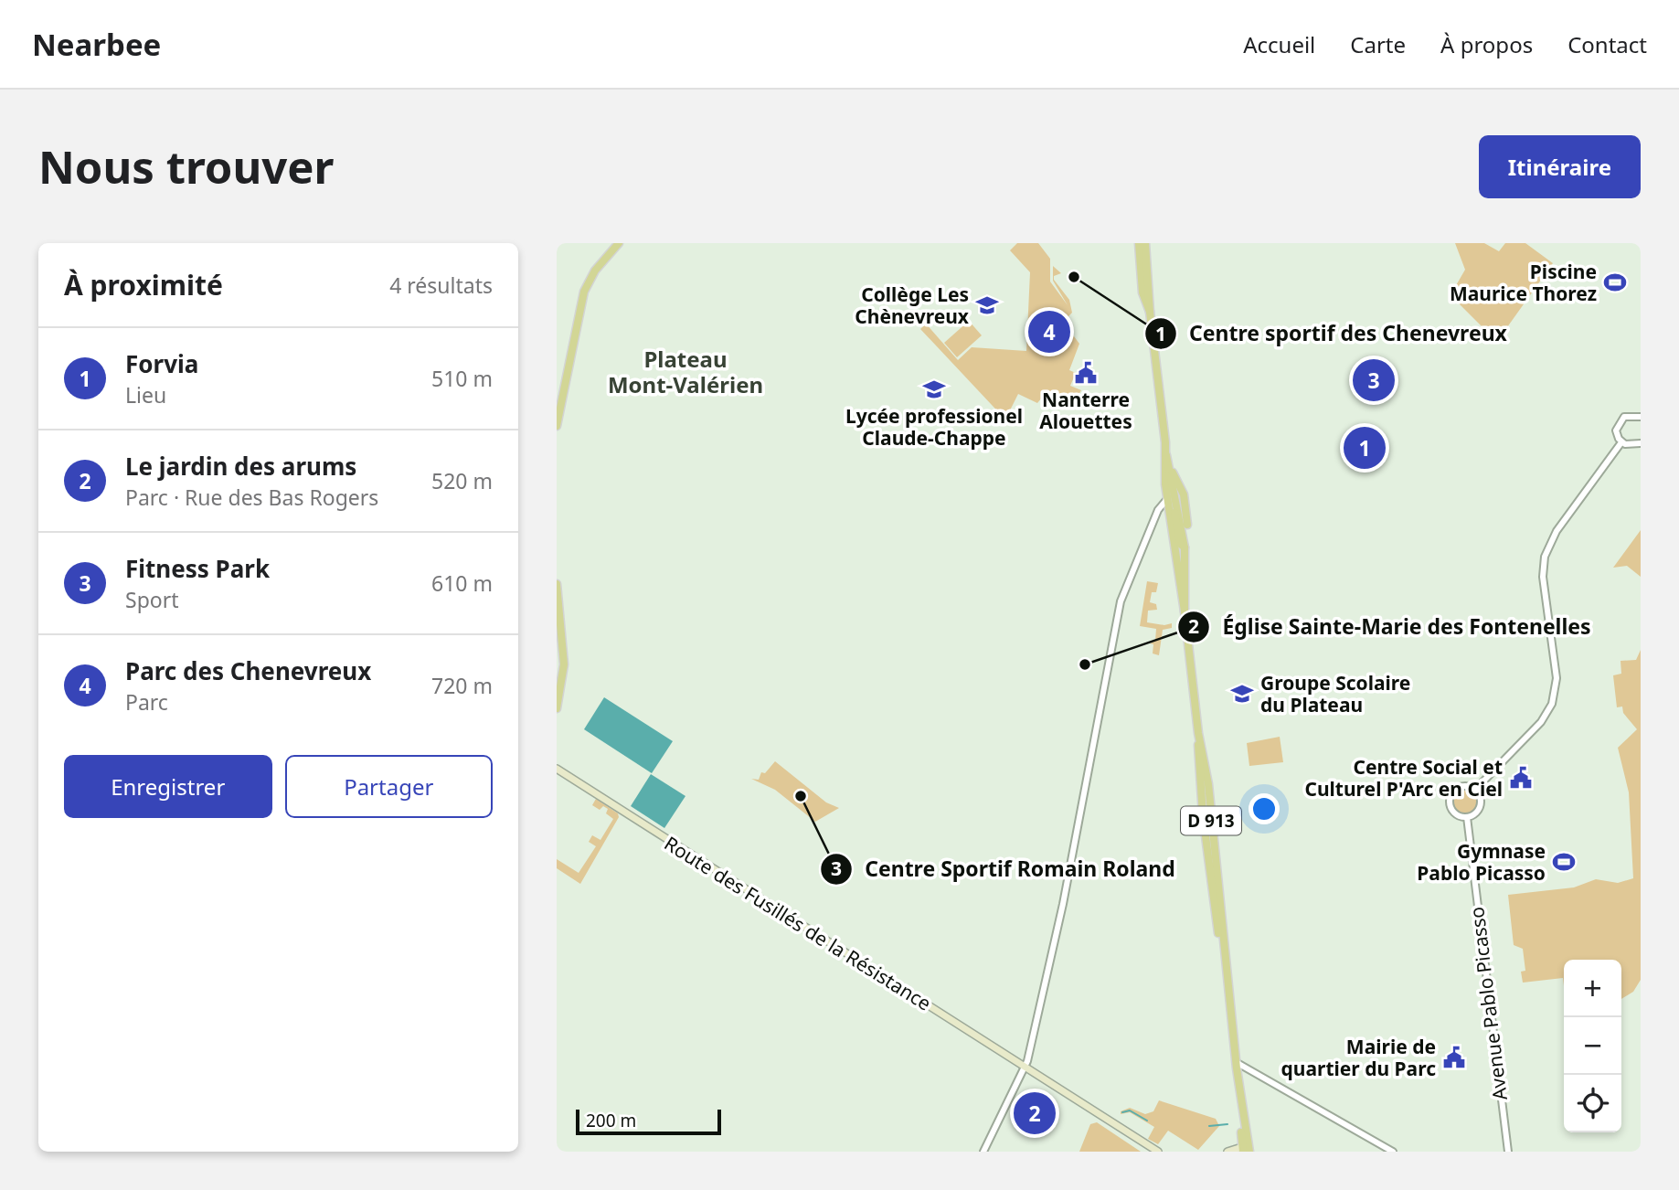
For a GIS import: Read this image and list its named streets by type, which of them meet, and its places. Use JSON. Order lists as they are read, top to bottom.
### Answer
{
  "streets": {
    "main road": ["D 913", "Route des Fusillés de la Résistance"],
    "street": ["Avenue Pablo Picasso"]
  },
  "districts": ["Plateau Mont-Valérien"],
  "places": {
    "other": ["Centre sportif des Chenevreux", "Église Sainte-Marie des Fontenelles", "Centre Sportif Romain Roland"],
    "sports": ["Piscine Maurice Thorez", "Gymnase Pablo Picasso"],
    "school or university": ["Collège Les Chènevreux", "Lycée professionel Claude-Chappe", "Groupe Scolaire du Plateau"],
    "public building": ["Nanterre Alouettes", "Centre Social et Culturel P'Arc en Ciel", "Mairie de quartier du Parc"]
  },
  "scale_bar": "200 m",
  "page": {
    "header": "Nearbee",
    "nav": [
      "Accueil",
      "Carte",
      "À propos",
      "Contact"
    ],
    "buttons": [
      "Itinéraire",
      ["Enregistrer", "Partager"]
    ],
    "title": "Nous trouver",
    "heading": ["À proximité", "4 résultats"],
    "pins": [
      "4",
      "3",
      "1",
      "2"
    ],
    "list": [
      {
        "mark": "1",
        "name": "Forvia",
        "note": "Lieu",
        "value": "510 m"
      },
      {
        "mark": "2",
        "name": "Le jardin des arums",
        "note": "Parc · Rue des Bas Rogers",
        "value": "520 m"
      },
      {
        "mark": "3",
        "name": "Fitness Park",
        "note": "Sport",
        "value": "610 m"
      },
      {
        "mark": "4",
        "name": "Parc des Chenevreux",
        "note": "Parc",
        "value": "720 m"
      }
    ],
    "map_buttons": ["+", "−"],
    "scale": "200 m"
  }
}
